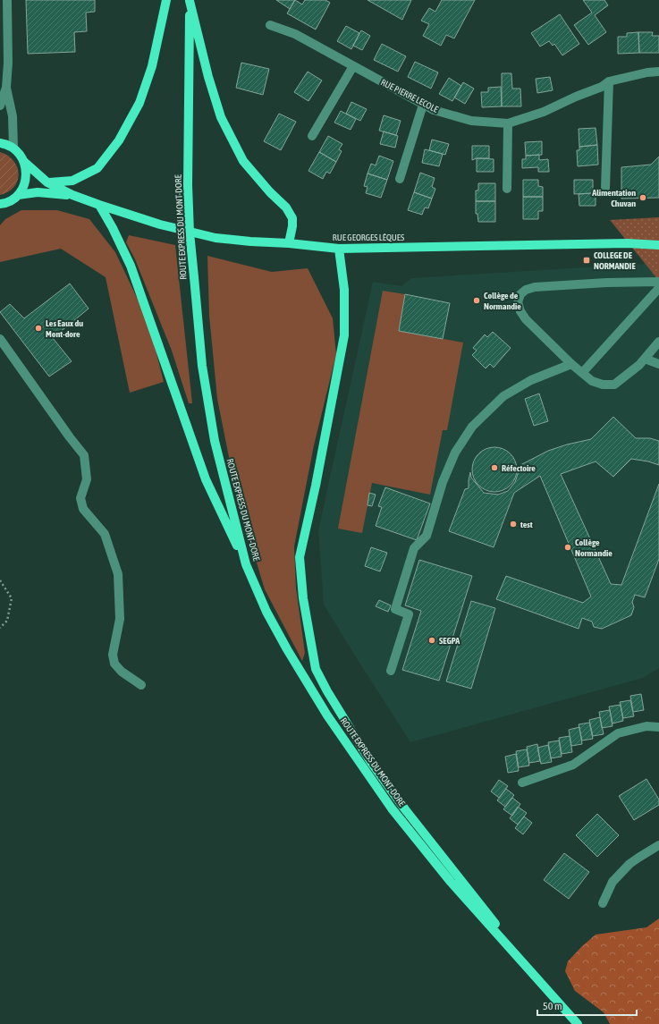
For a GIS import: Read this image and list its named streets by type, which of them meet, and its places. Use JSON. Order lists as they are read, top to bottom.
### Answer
{
  "streets": {
    "main road": ["ROUTE EXPRESS DU MONT-DORE", "RUE GEORGES LÈQUES"],
    "street": ["RUE PIERRE LECOLE"]
  },
  "places": {
    "other": [
      "Alimentation Chuvan",
      "Collège de Normandie",
      "Les Eaux du Mont-dore",
      "Réfectoire",
      "test",
      "Collège Normandie",
      "SEGPA"
    ],
    "transit": ["COLLEGE DE NORMANDIE"]
  },
  "scale_bar": "50 m"
}
